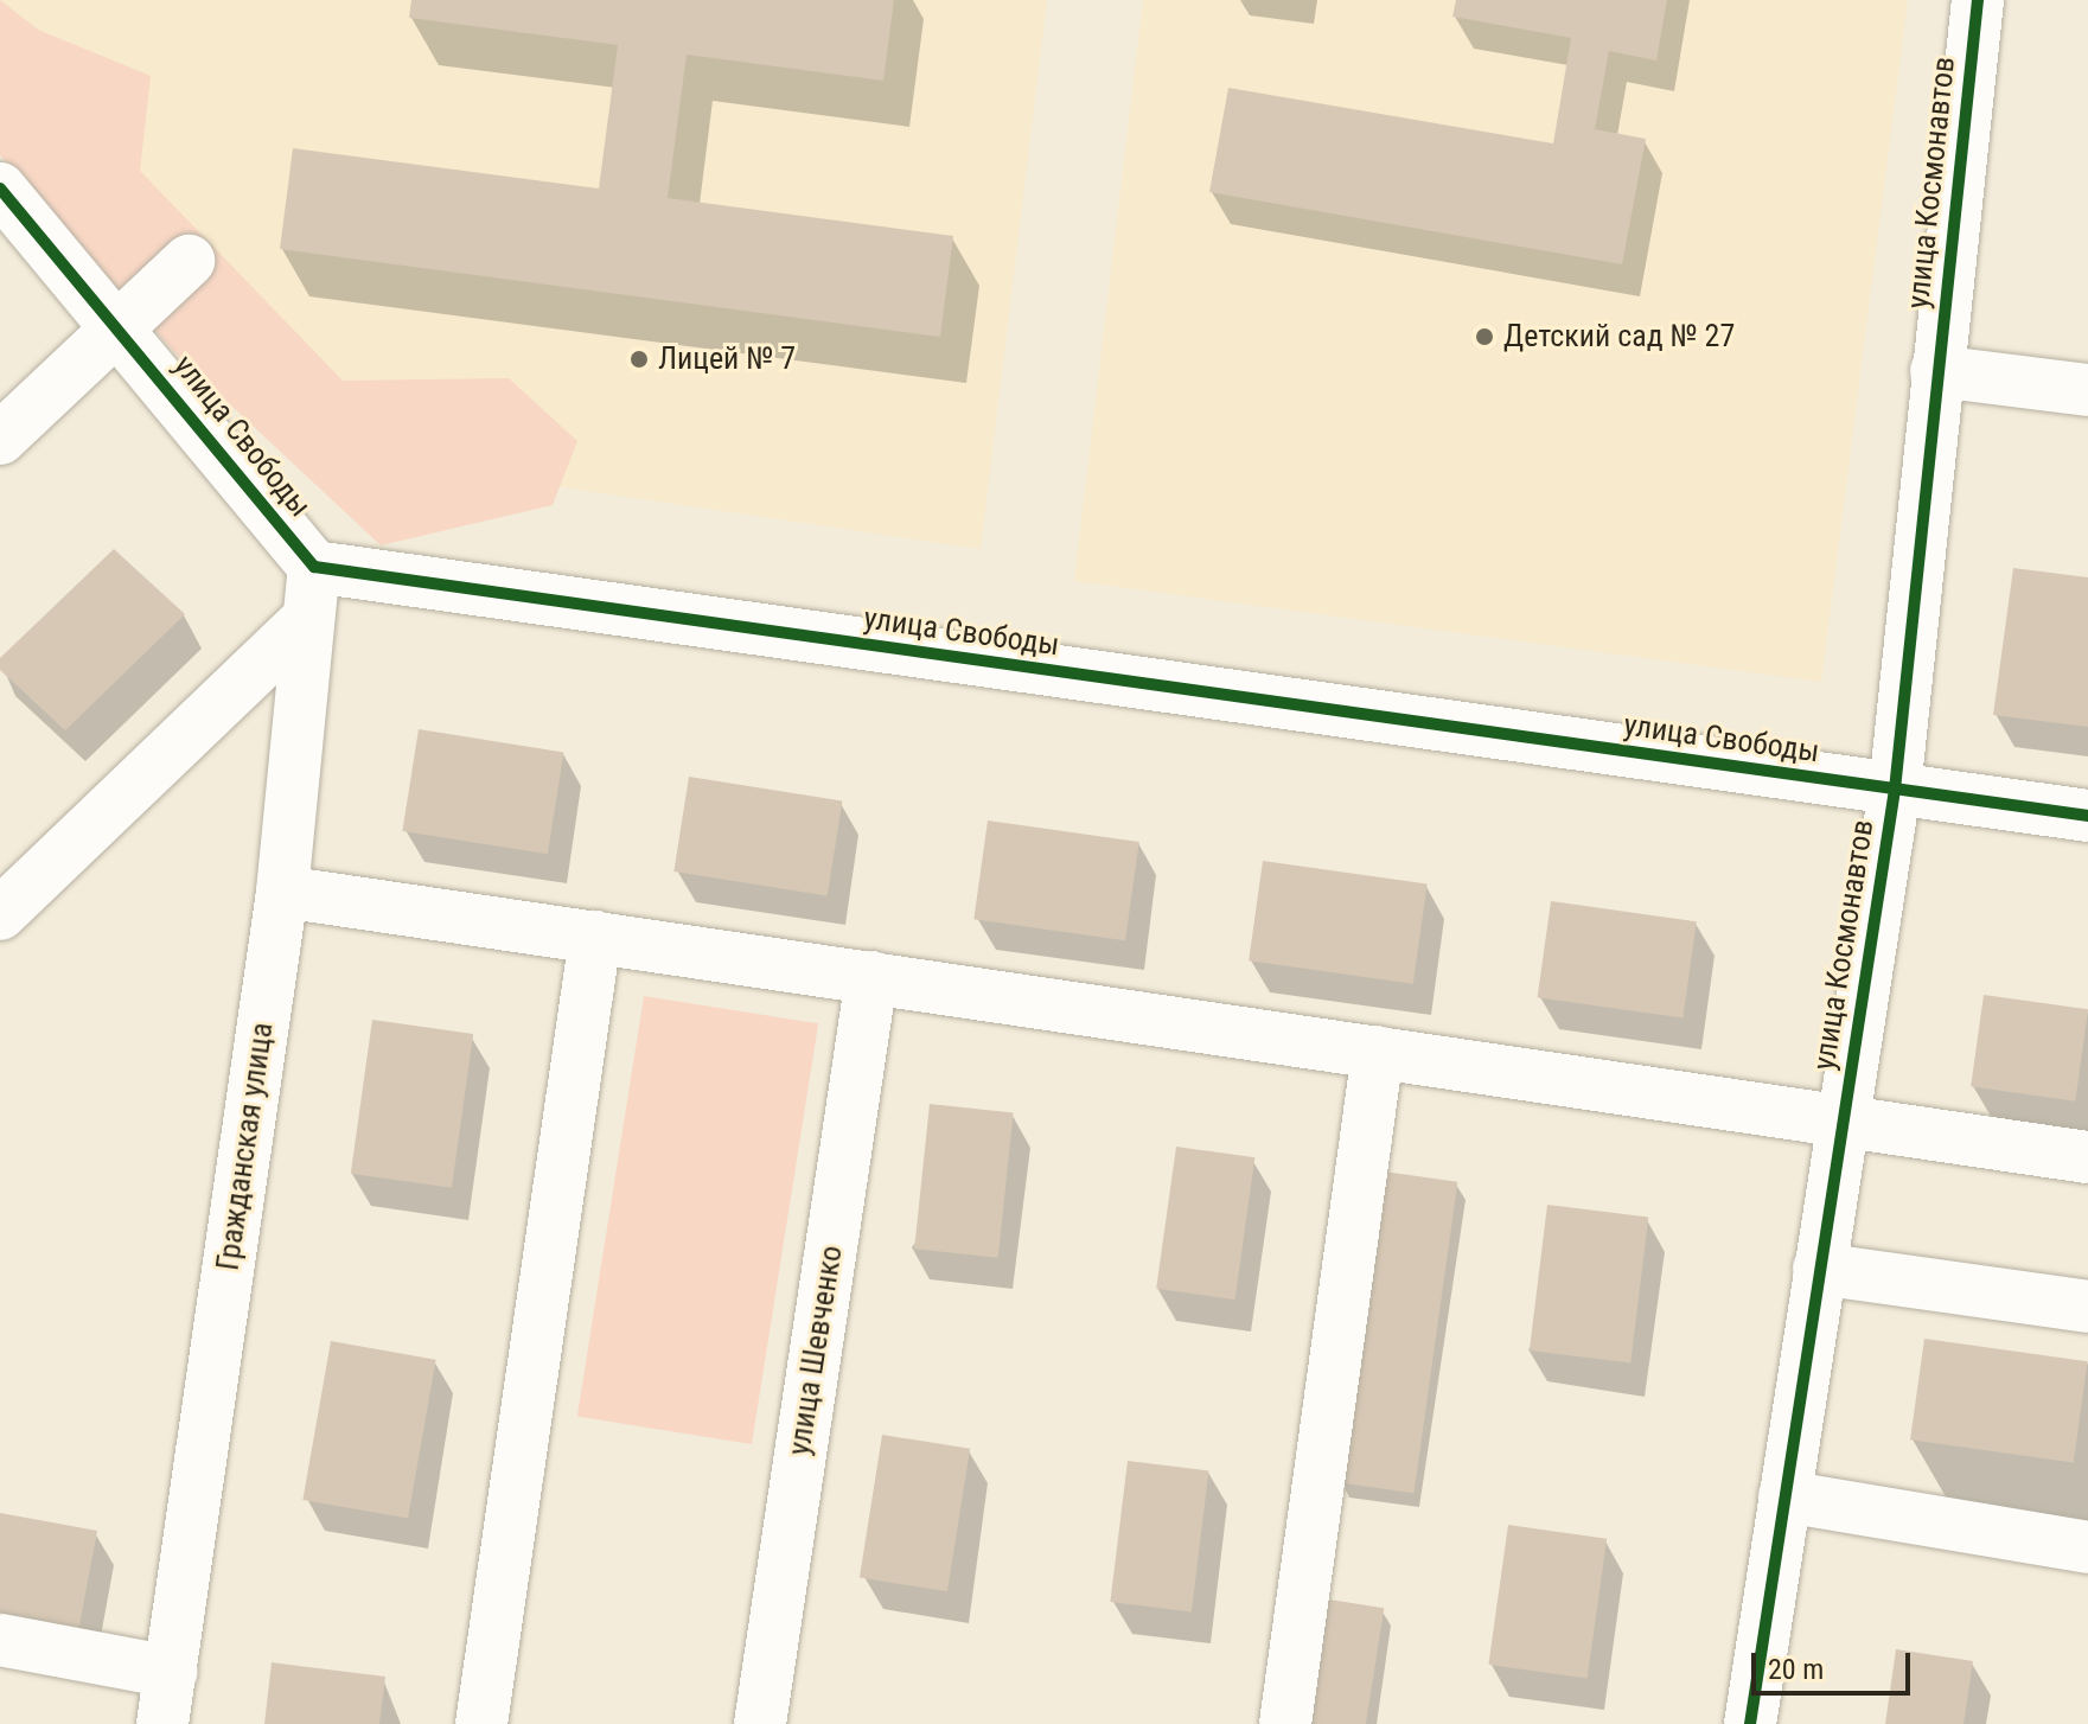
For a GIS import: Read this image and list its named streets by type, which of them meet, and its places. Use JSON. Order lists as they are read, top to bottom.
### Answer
{
  "streets": {
    "street": [
      "улица Космонавтов",
      "улица Свободы",
      "Гражданская улица",
      "улица Шевченко"
    ]
  },
  "crossings": [
    ["улица Космонавтов", "улица Свободы"],
    ["улица Свободы", "Гражданская улица"]
  ],
  "places": ["Детский сад № 27", "Лицей № 7"],
  "scale_bar": "20 m"
}
